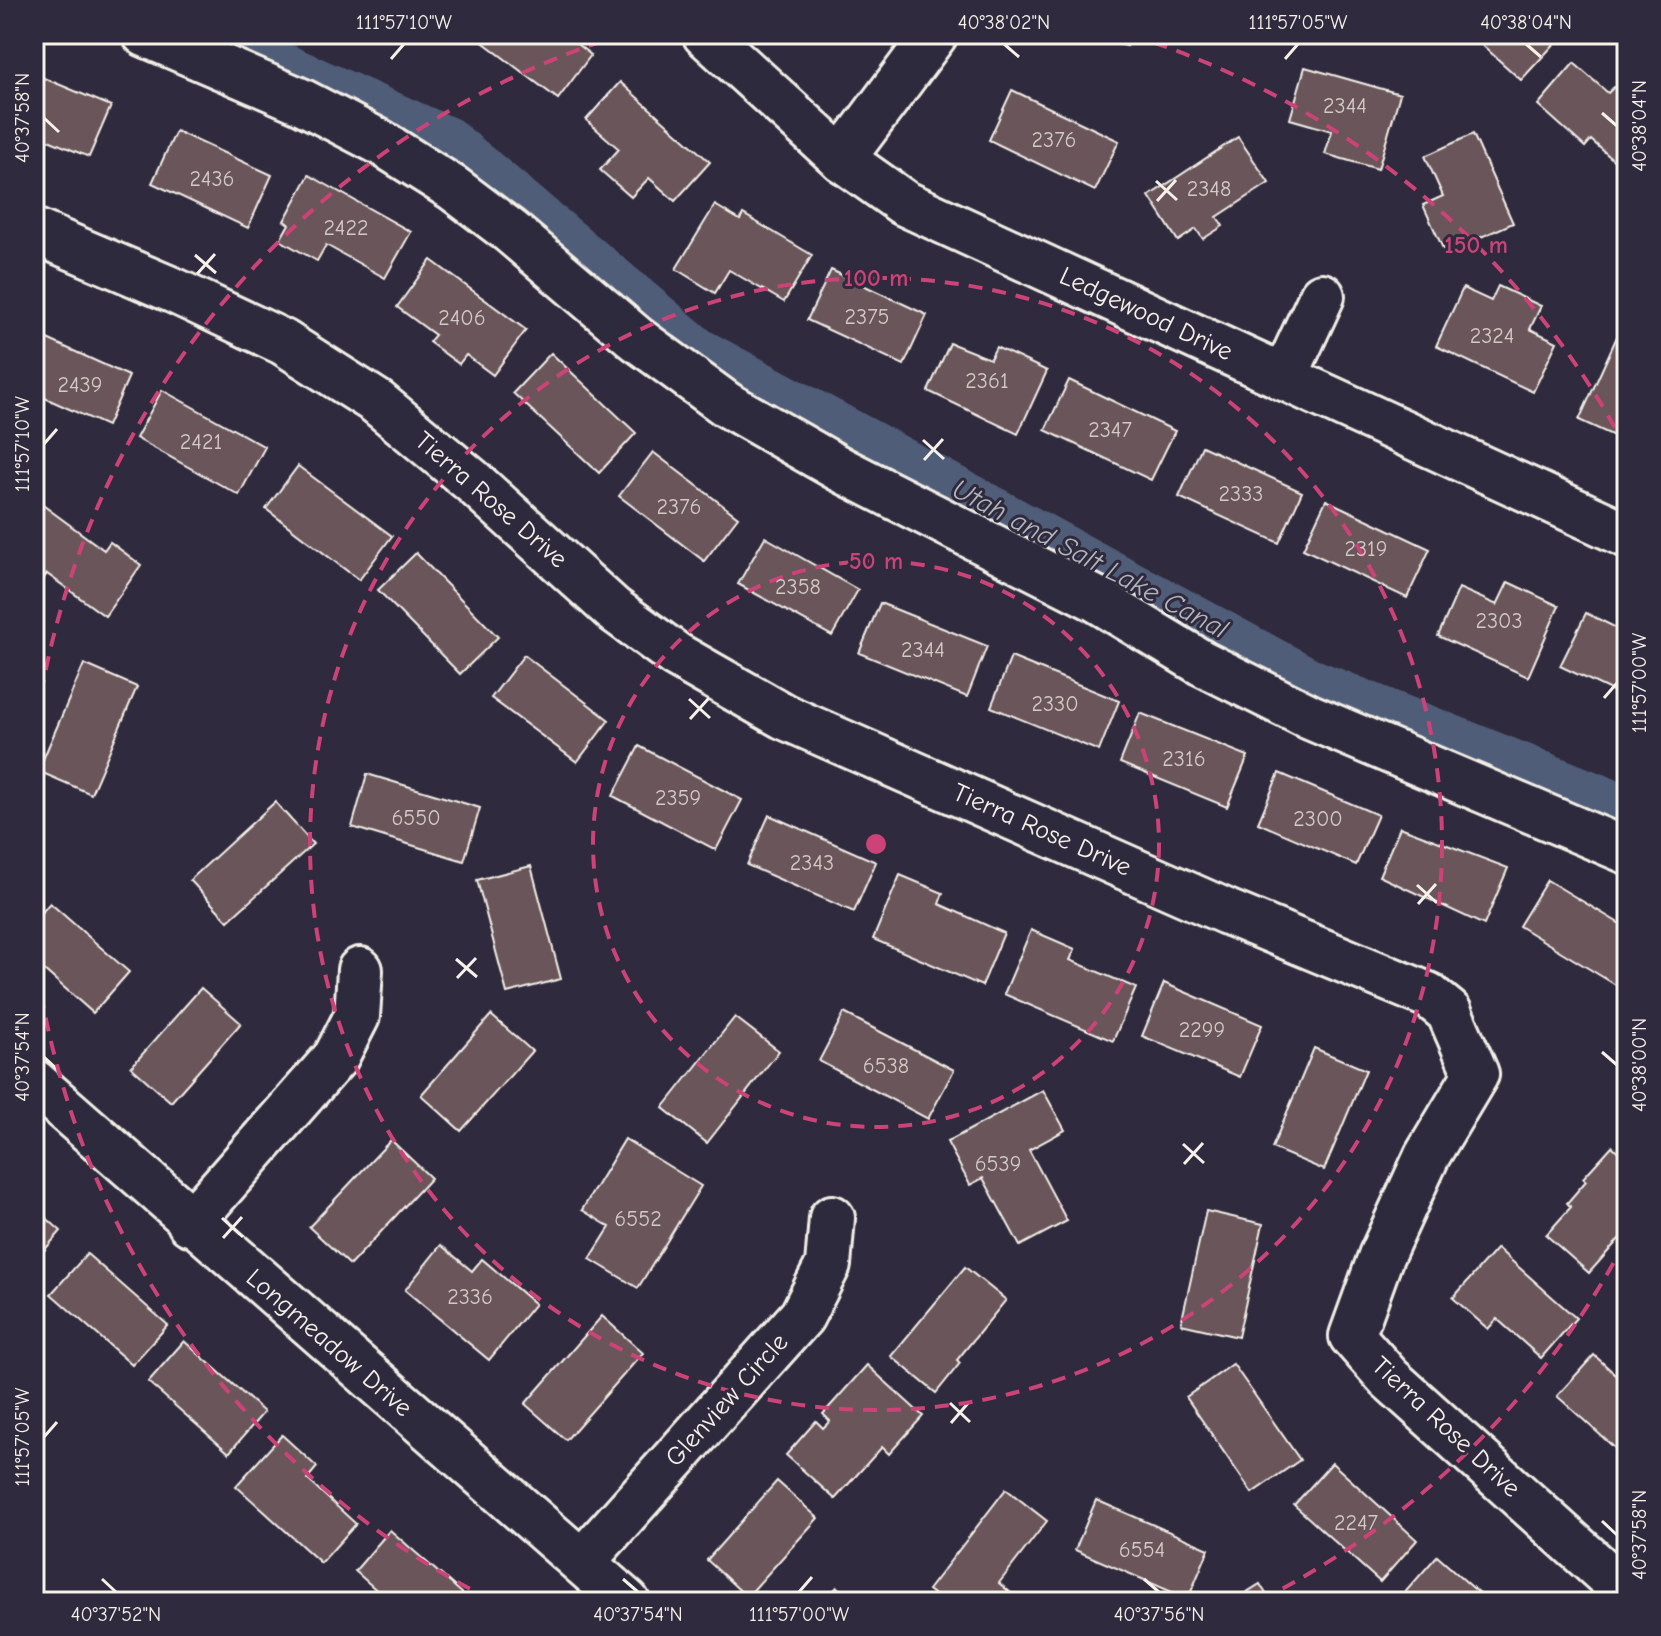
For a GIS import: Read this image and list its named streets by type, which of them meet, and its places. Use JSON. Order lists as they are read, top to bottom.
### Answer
{
  "streets": {
    "street": [
      "Ledgewood Drive",
      "Tierra Rose Drive",
      "Longmeadow Drive",
      "Glenview Circle"
    ]
  },
  "crossings": [
    ["Longmeadow Drive", "Glenview Circle"]
  ],
  "water": ["Utah and Salt Lake Canal"],
  "house_numbers": [
    "2344",
    "2376",
    "2436",
    "2348",
    "2422",
    "2375",
    "2406",
    "2324",
    "2361",
    "2439",
    "2347",
    "2421",
    "2333",
    "2376",
    "2319",
    "2358",
    "2303",
    "2344",
    "2330",
    "2316",
    "2359",
    "6550",
    "2300",
    "2343",
    "2299",
    "6538",
    "6539",
    "6552",
    "2336",
    "2247",
    "6554"
  ],
  "coordinates": [
    "111°57'10\"W",
    "40°38'02\"N",
    "111°57'05\"W",
    "40°38'04\"N",
    "40°37'58\"N",
    "111°57'00\"W",
    "40°37'54\"N",
    "40°38'00\"N",
    "40°37'52\"N",
    "40°37'56\"N"
  ],
  "rings": ["150 m", "100 m", "50 m"]
}
